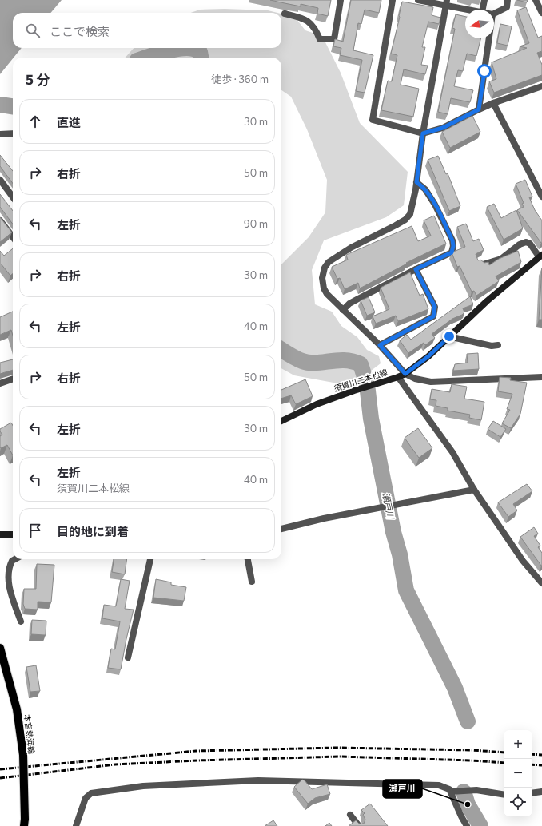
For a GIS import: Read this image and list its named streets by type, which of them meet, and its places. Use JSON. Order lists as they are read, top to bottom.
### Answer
{
  "streets": {
    "main road": ["須賀川二本松線", "本宮熱海線"]
  },
  "water": ["瀬戸川"],
  "places": ["瀬戸川"],
  "north": "left",
  "page": {
    "search": "ここで検索",
    "heading": ["5 分", "徒歩 · 360 m"],
    "list": [
      ["直進", "30 m"],
      ["右折", "50 m"],
      ["左折", "90 m"],
      ["右折", "30 m"],
      ["左折", "40 m"],
      ["右折", "50 m"],
      ["左折", "30 m"],
      ["左折", "須賀川二本松線", "40 m"],
      "目的地に到着"
    ],
    "map_buttons": ["+", "−"]
  }
}
